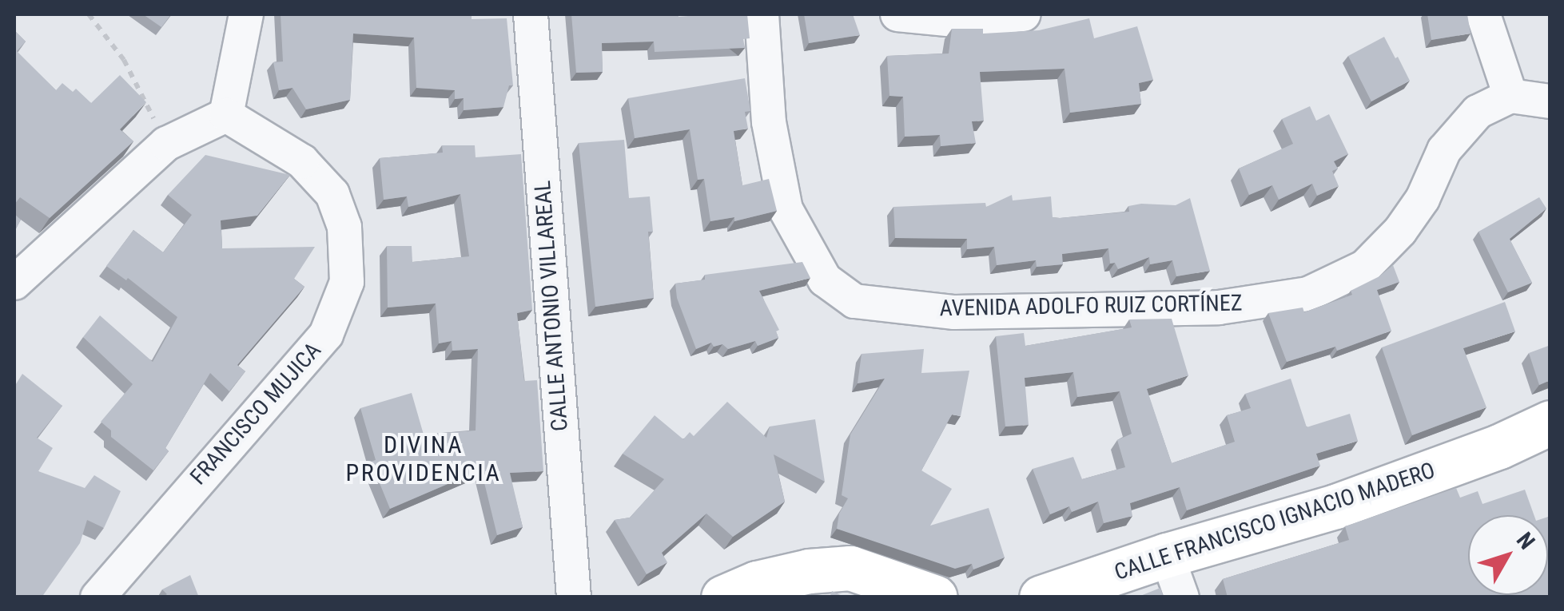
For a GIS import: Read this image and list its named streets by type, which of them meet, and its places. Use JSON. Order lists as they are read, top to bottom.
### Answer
{
  "streets": {
    "main road": ["CALLE FRANCISCO IGNACIO MADERO"],
    "street": ["CALLE ANTONIO VILLAREAL", "AVENIDA ADOLFO RUIZ CORTÍNEZ", "FRANCISCO MUJICA"]
  },
  "districts": ["DIVINA PROVIDENCIA"],
  "north": "top right"
}
